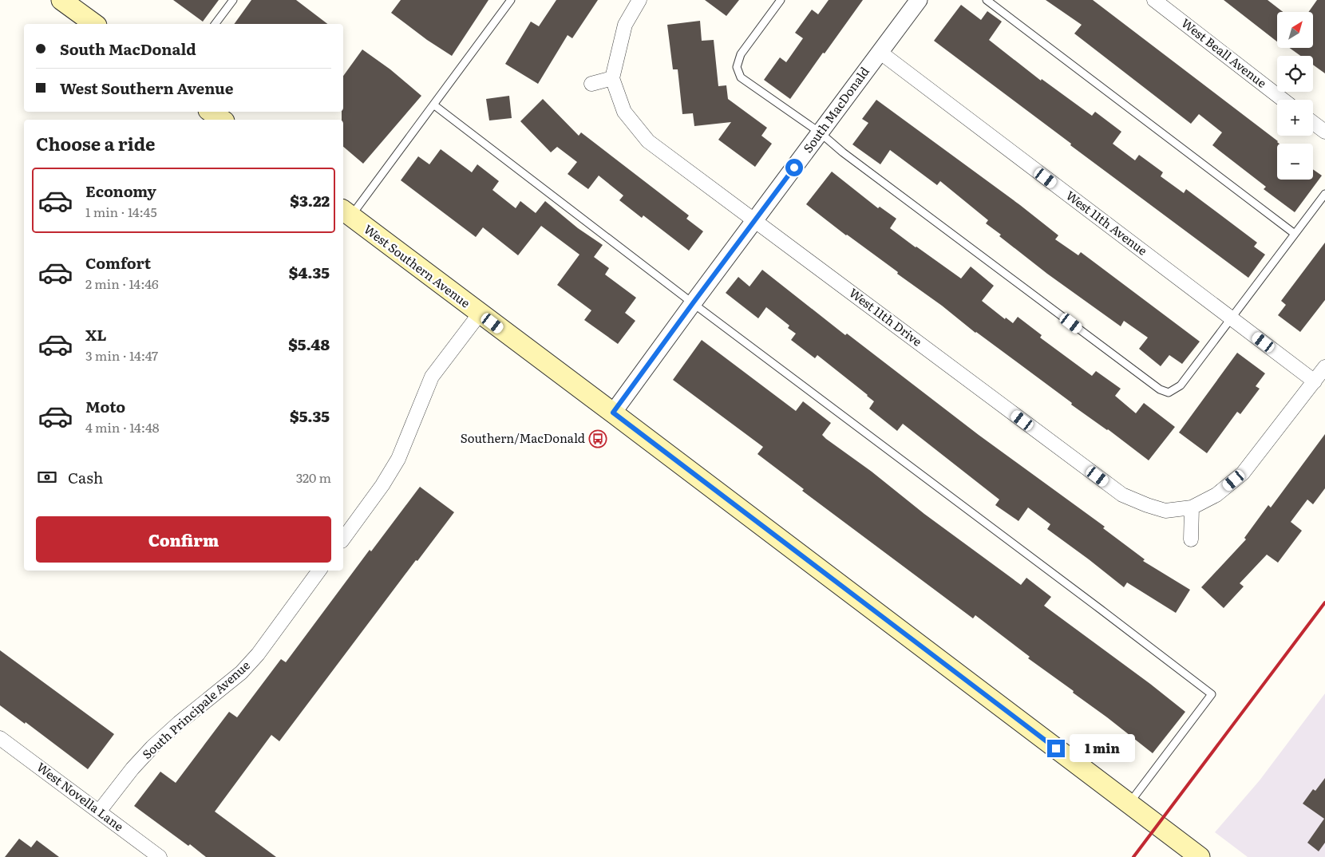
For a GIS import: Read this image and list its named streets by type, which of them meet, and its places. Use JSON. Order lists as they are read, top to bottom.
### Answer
{
  "streets": {
    "main road": ["West Southern Avenue"],
    "street": [
      "West Beall Avenue",
      "South MacDonald",
      "West 11th Avenue",
      "West 11th Drive",
      "South Principale Avenue",
      "West Novella Lane"
    ]
  },
  "crossings": [
    ["South MacDonald", "West 11th Avenue"],
    ["South MacDonald", "West Southern Avenue"],
    ["South MacDonald", "West 11th Drive"],
    ["South Principale Avenue", "West Novella Lane"]
  ],
  "places": {
    "bus stop": ["Southern/MacDonald"]
  },
  "north": "top right",
  "page": {
    "map_buttons": ["+", "−"],
    "banner": ["South MacDonald", "West Southern Avenue"],
    "heading": "Choose a ride",
    "list": [
      {
        "name": "Economy",
        "note": "1 min · 14:45",
        "value": "$3.22"
      },
      {
        "name": "Comfort",
        "note": "2 min · 14:46",
        "value": "$4.35"
      },
      {
        "name": "XL",
        "note": "3 min · 14:47",
        "value": "$5.48"
      },
      {
        "name": "Moto",
        "note": "4 min · 14:48",
        "value": "$5.35"
      }
    ],
    "pay": ["Cash", "320 m"],
    "buttons": "Confirm",
    "bubble": "1 min"
  }
}
